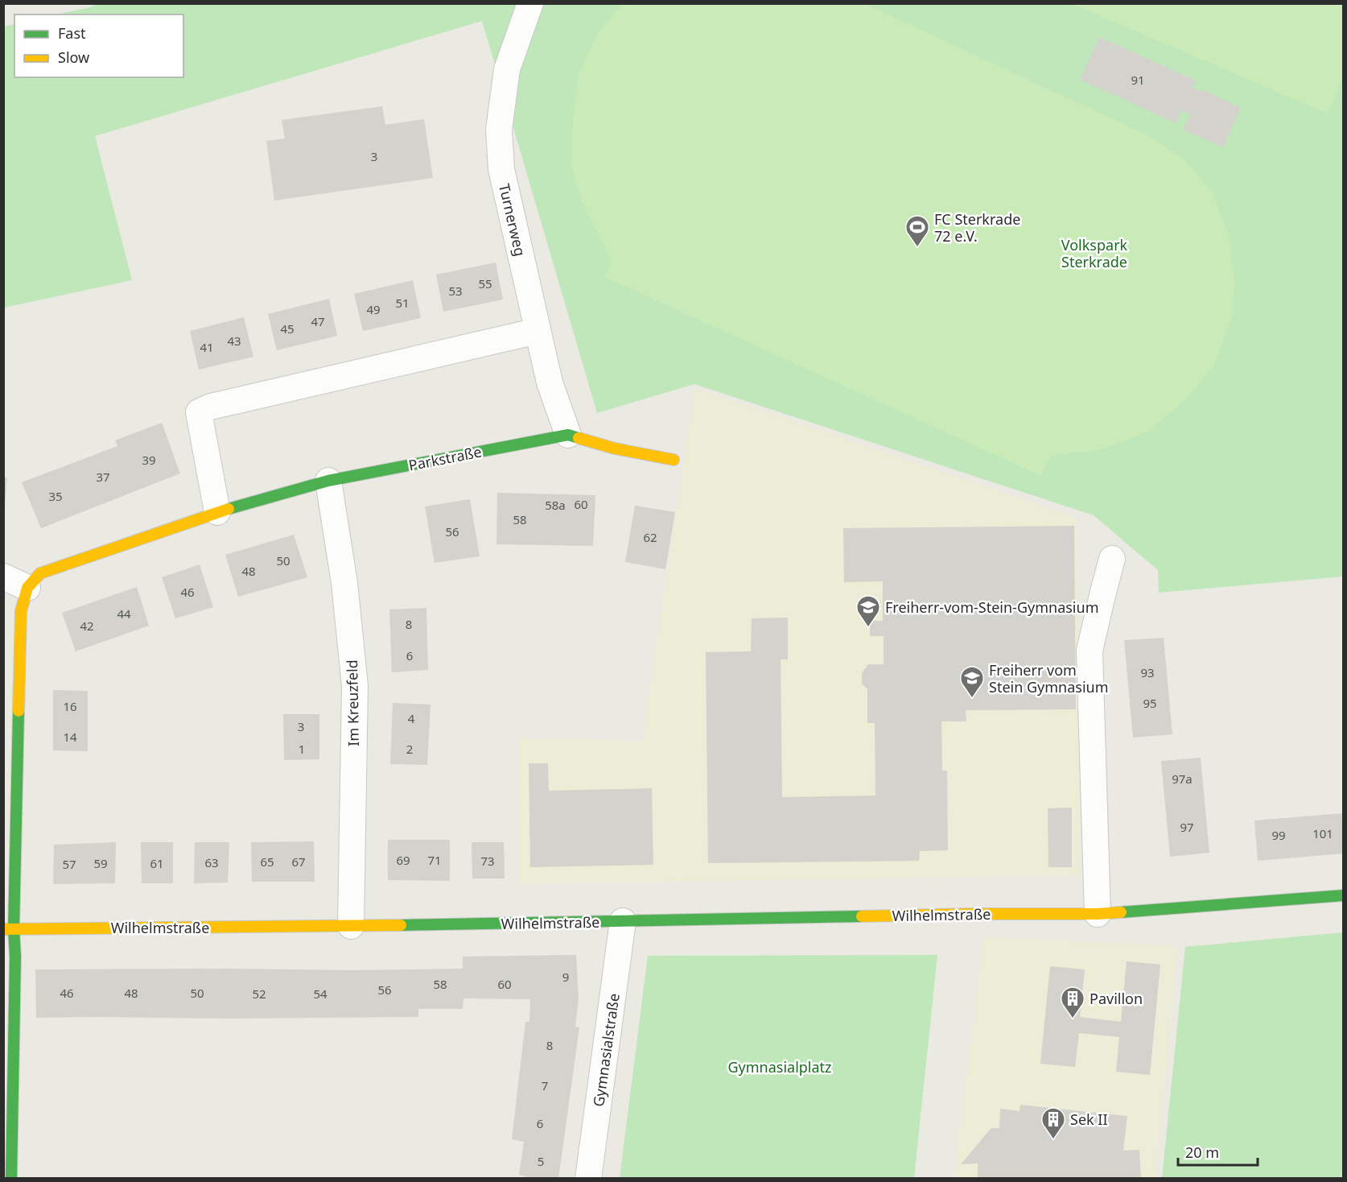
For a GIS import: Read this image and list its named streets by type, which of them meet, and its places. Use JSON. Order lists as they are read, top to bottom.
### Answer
{
  "streets": {
    "street": [
      "Turnerweg",
      "Parkstraße",
      "Im Kreuzfeld",
      "Wilhelmstraße",
      "Gymnasialstraße"
    ]
  },
  "crossings": [
    ["Turnerweg", "Parkstraße"],
    ["Parkstraße", "Im Kreuzfeld"],
    ["Im Kreuzfeld", "Wilhelmstraße"],
    ["Wilhelmstraße", "Gymnasialstraße"]
  ],
  "parks": ["Volkspark Sterkrade", "Gymnasialplatz"],
  "places": {
    "sports": ["FC Sterkrade 72 e.V."],
    "school or university": ["Freiherr-vom-Stein-Gymnasium", "Freiherr vom Stein Gymnasium"],
    "building": ["Pavillon", "Sek II"]
  },
  "house_numbers": [
    "91",
    "3",
    "55",
    "53",
    "51",
    "49",
    "47",
    "45",
    "43",
    "41",
    "39",
    "37",
    "35",
    "60",
    "58a",
    "58",
    "56",
    "62",
    "50",
    "48",
    "46",
    "44",
    "8",
    "42",
    "6",
    "93",
    "95",
    "16",
    "4",
    "3",
    "14",
    "1",
    "2",
    "97a",
    "97",
    "101",
    "99",
    "69",
    "71",
    "73",
    "65",
    "67",
    "63",
    "59",
    "61",
    "57",
    "9",
    "58",
    "60",
    "56",
    "46",
    "48",
    "50",
    "52",
    "54",
    "8",
    "7",
    "6",
    "5"
  ],
  "legend": ["Fast", "Slow"],
  "scale_bar": "20 m"
}
